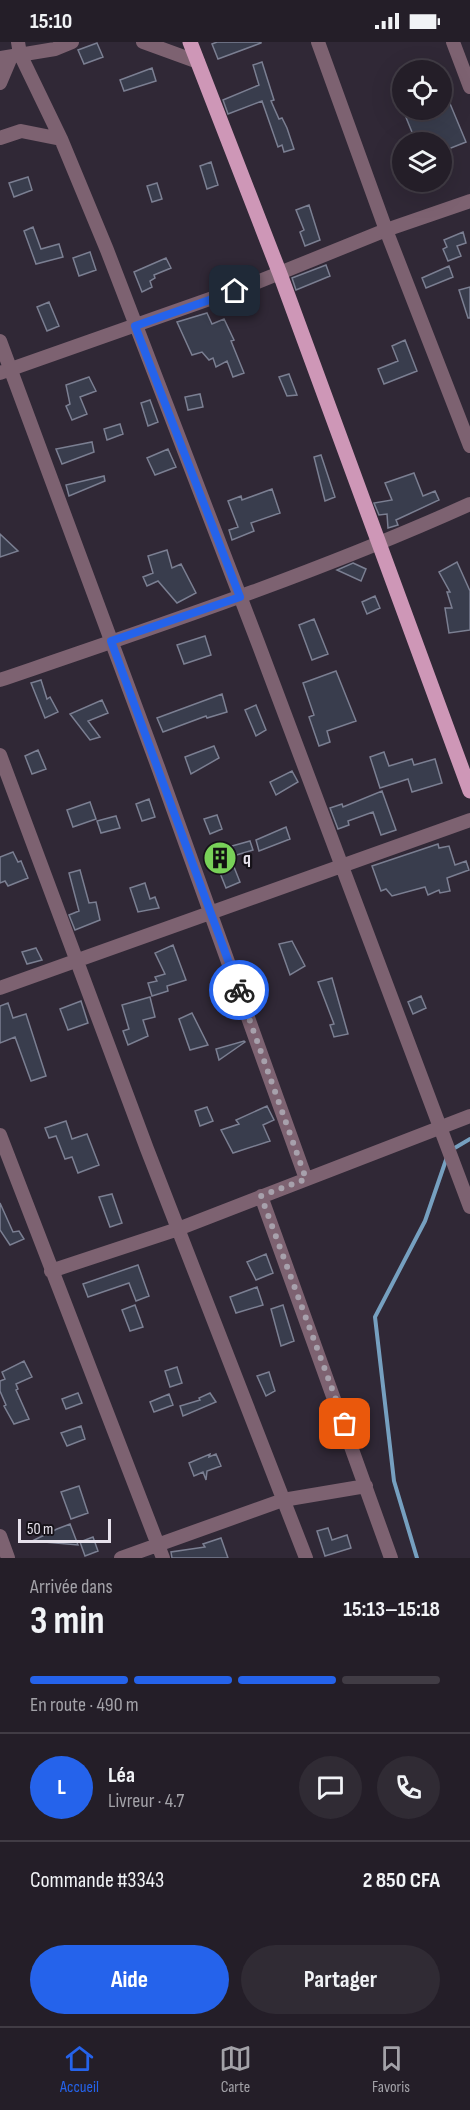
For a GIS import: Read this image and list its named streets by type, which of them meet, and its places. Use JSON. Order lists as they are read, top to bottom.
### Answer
{
  "places": {
    "building": ["q"]
  },
  "scale_bar": "50 m",
  "page": {
    "status": "15:10",
    "scale": "50 m",
    "heading": ["3 min", "Arrivée dans", "15:13–15:18"],
    "panel": [
      "Léa",
      "Livreur · 4.7",
      "Commande #3343",
      "2 850 CFA"
    ],
    "bar": "En route · 490 m",
    "round": "L",
    "buttons": ["Aide", "Partager"],
    "tabs": ["Accueil", "Carte", "Favoris"]
  }
}
